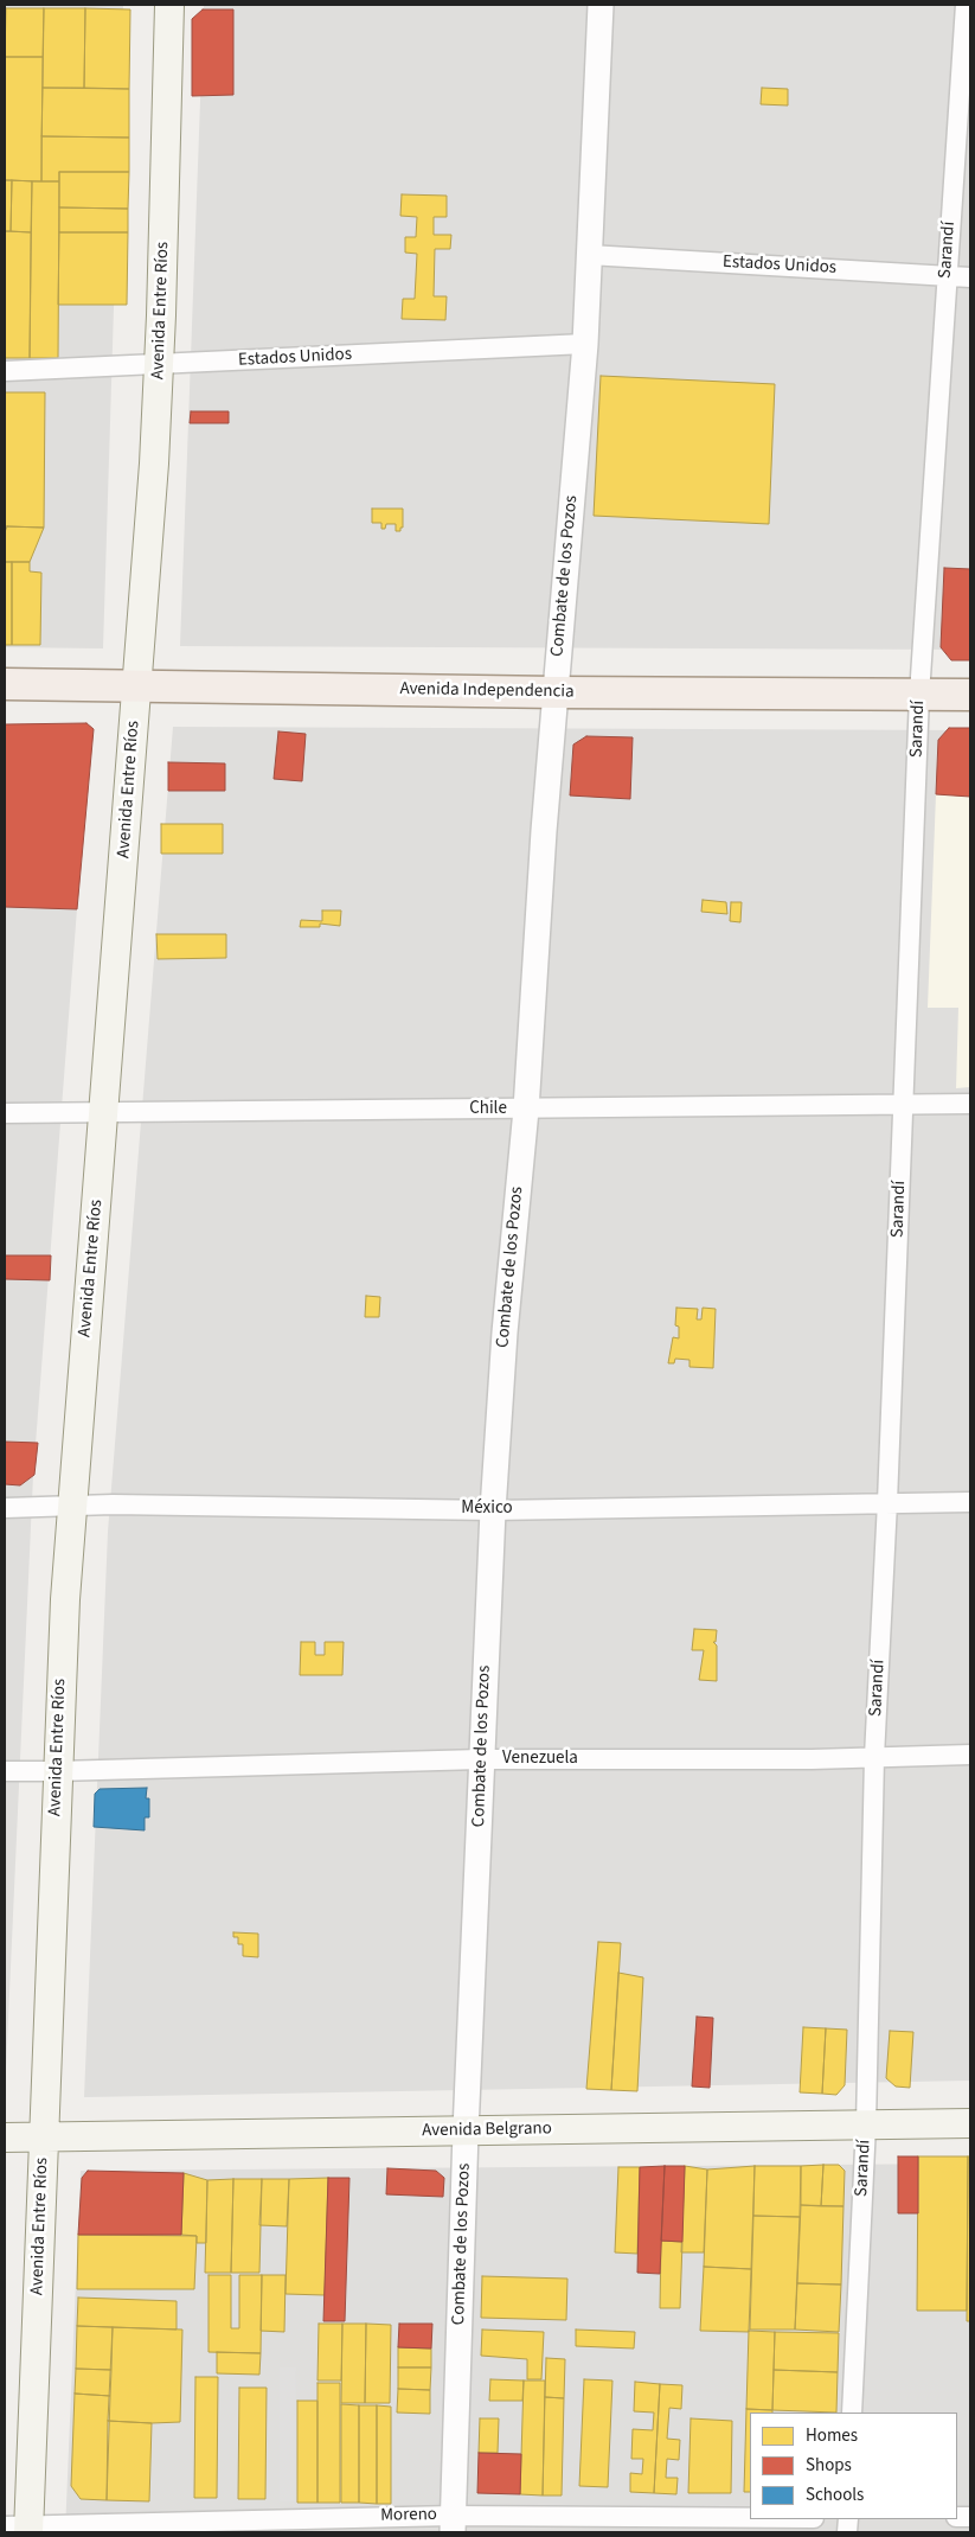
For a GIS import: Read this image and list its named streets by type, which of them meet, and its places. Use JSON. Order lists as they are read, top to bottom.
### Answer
{
  "streets": {
    "main road": ["Avenida Entre Ríos", "Avenida Independencia", "Avenida Belgrano"],
    "street": [
      "Sarandí",
      "Estados Unidos",
      "Combate de los Pozos",
      "Chile",
      "México",
      "Venezuela",
      "Moreno"
    ]
  },
  "crossings": [
    ["Sarandí", "Estados Unidos"],
    ["Sarandí", "Avenida Independencia"],
    ["Sarandí", "Chile"],
    ["Sarandí", "México"],
    ["Sarandí", "Venezuela"],
    ["Sarandí", "Avenida Belgrano"],
    ["Estados Unidos", "Avenida Entre Ríos"],
    ["Estados Unidos", "Combate de los Pozos"],
    ["Avenida Entre Ríos", "Avenida Independencia"],
    ["Avenida Entre Ríos", "Chile"],
    ["Avenida Entre Ríos", "México"],
    ["Avenida Entre Ríos", "Venezuela"],
    ["Avenida Entre Ríos", "Avenida Belgrano"],
    ["Avenida Entre Ríos", "Moreno"],
    ["Combate de los Pozos", "Avenida Independencia"],
    ["Combate de los Pozos", "Chile"],
    ["Combate de los Pozos", "México"],
    ["Combate de los Pozos", "Venezuela"],
    ["Combate de los Pozos", "Avenida Belgrano"],
    ["Combate de los Pozos", "Moreno"]
  ],
  "legend": ["Homes", "Shops", "Schools"]
}
